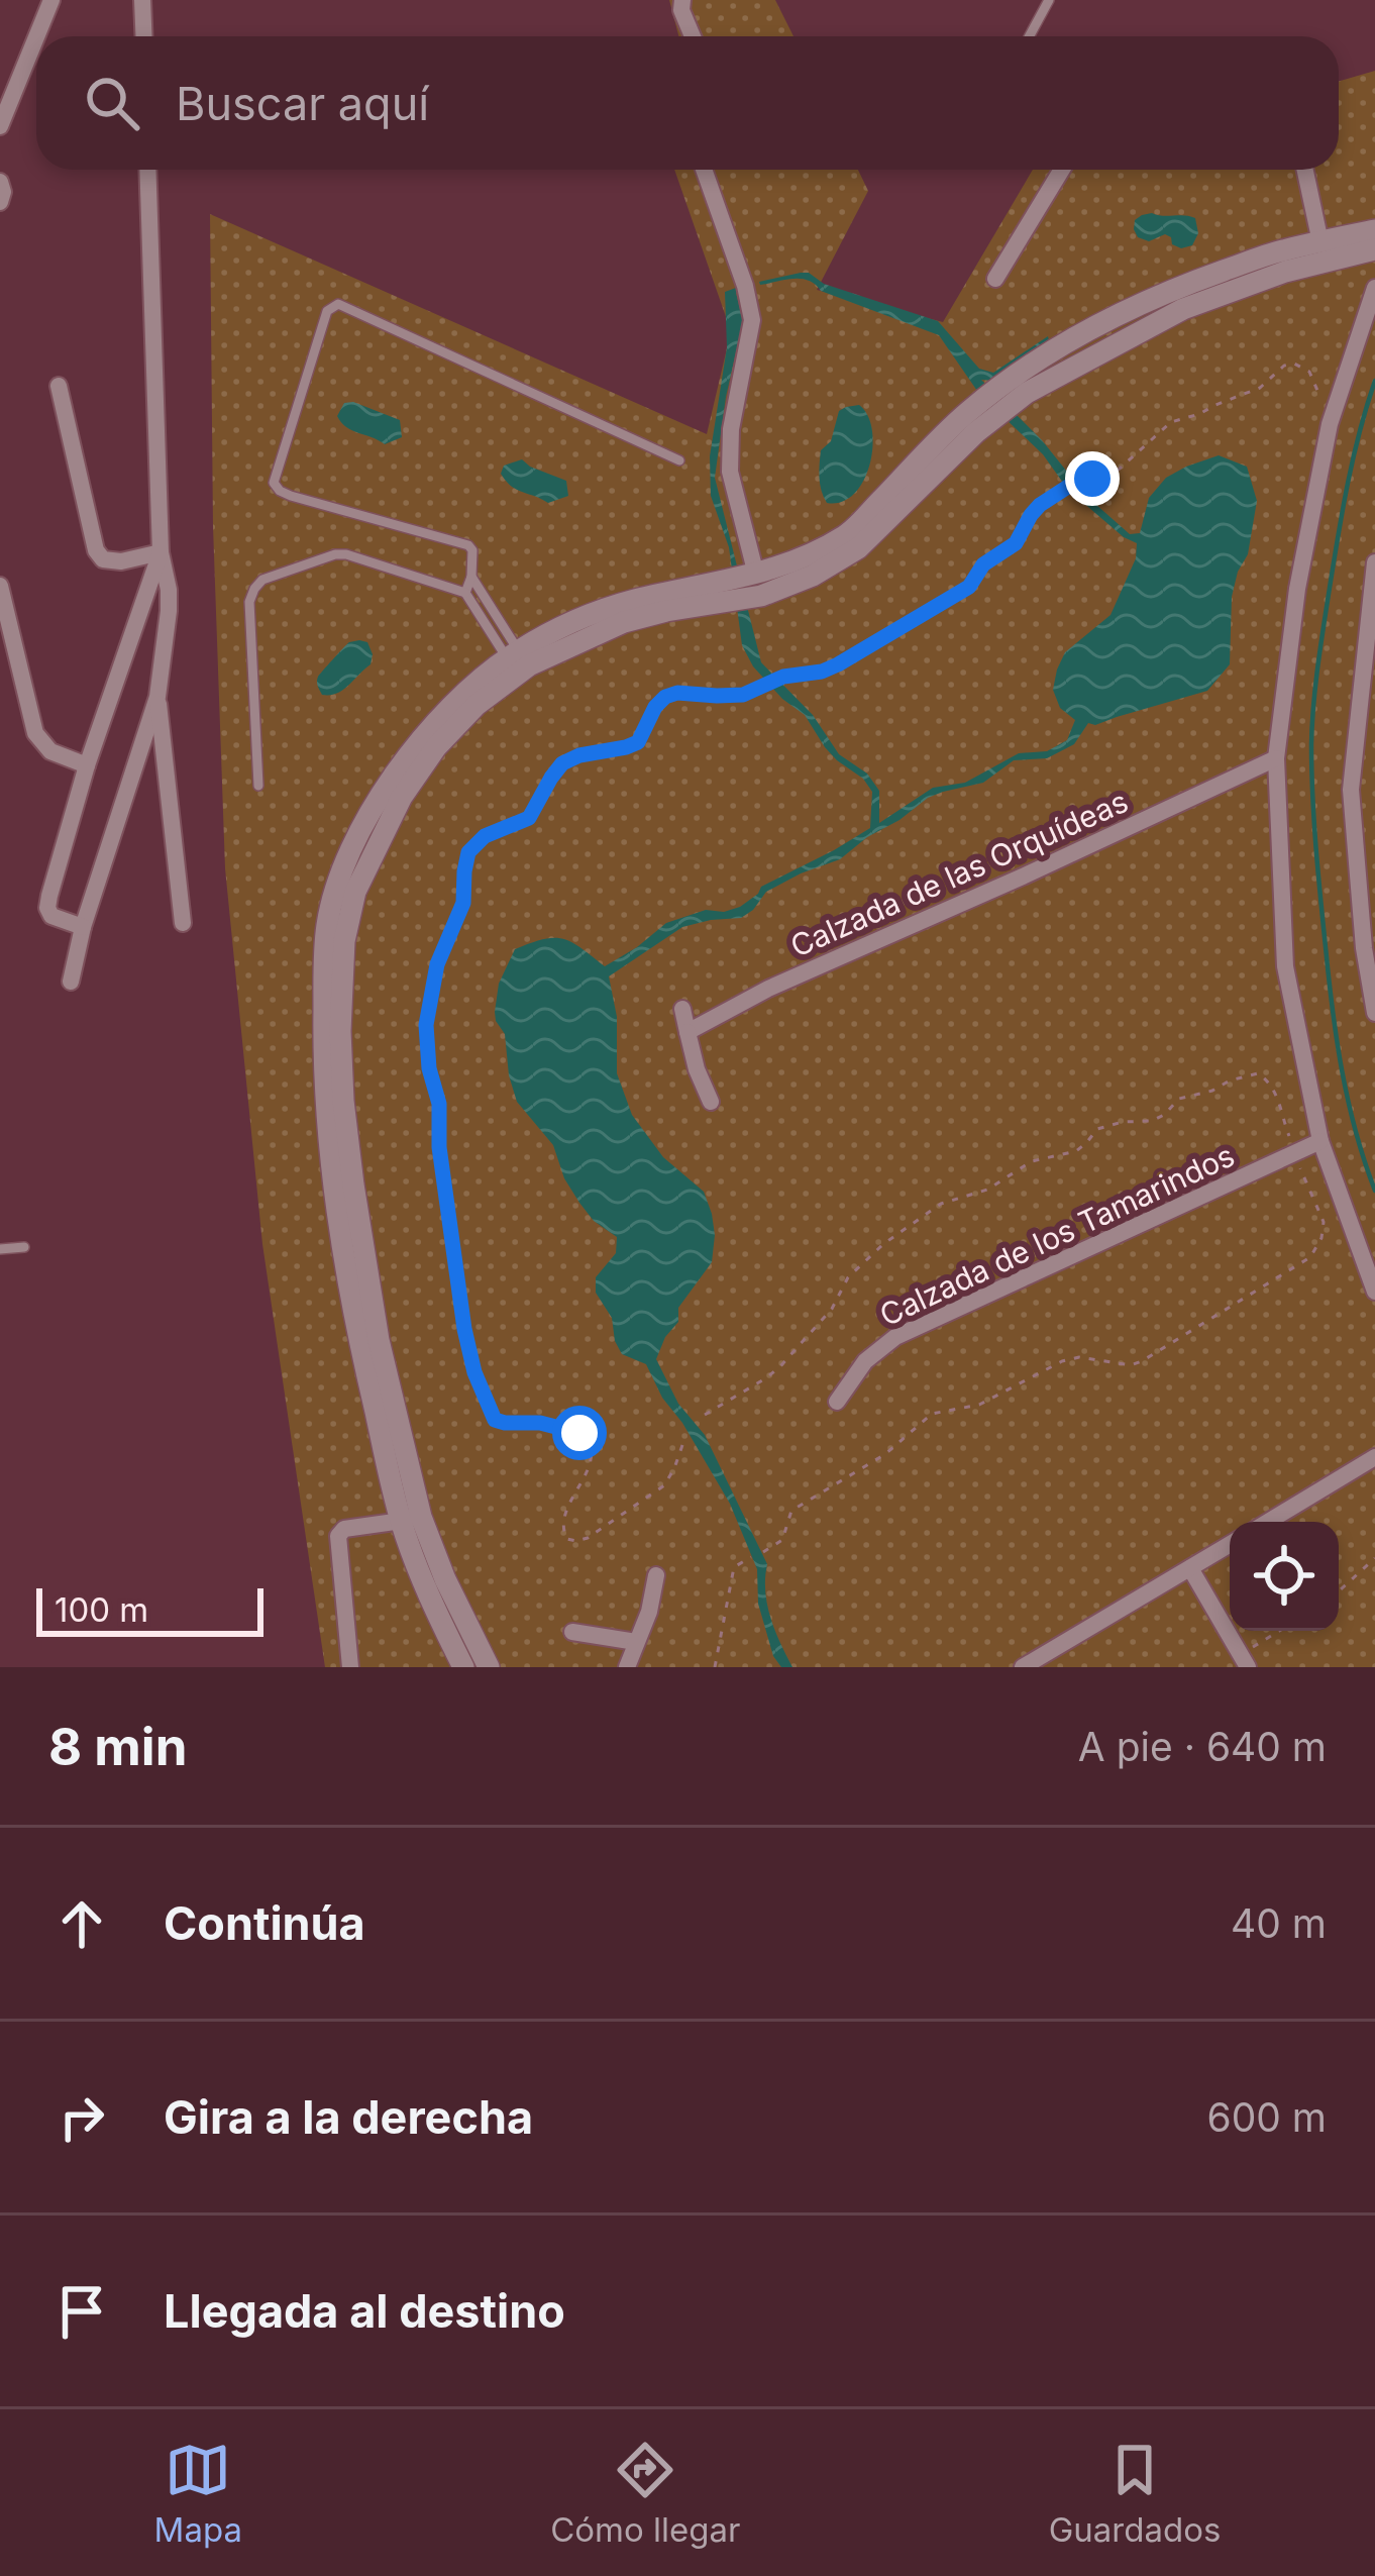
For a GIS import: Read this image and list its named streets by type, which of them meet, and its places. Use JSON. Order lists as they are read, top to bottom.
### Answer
{
  "streets": {
    "street": ["Calzada de las Orquídeas", "Calzada de los Tamarindos"]
  },
  "scale_bar": "100 m",
  "page": {
    "search": "Buscar aquí",
    "scale": "100 m",
    "heading": ["8 min", "A pie · 640 m"],
    "list": [
      ["Continúa", "40 m"],
      ["Gira a la derecha", "600 m"],
      "Llegada al destino"
    ],
    "nav": ["Mapa", "Cómo llegar", "Guardados"]
  }
}
